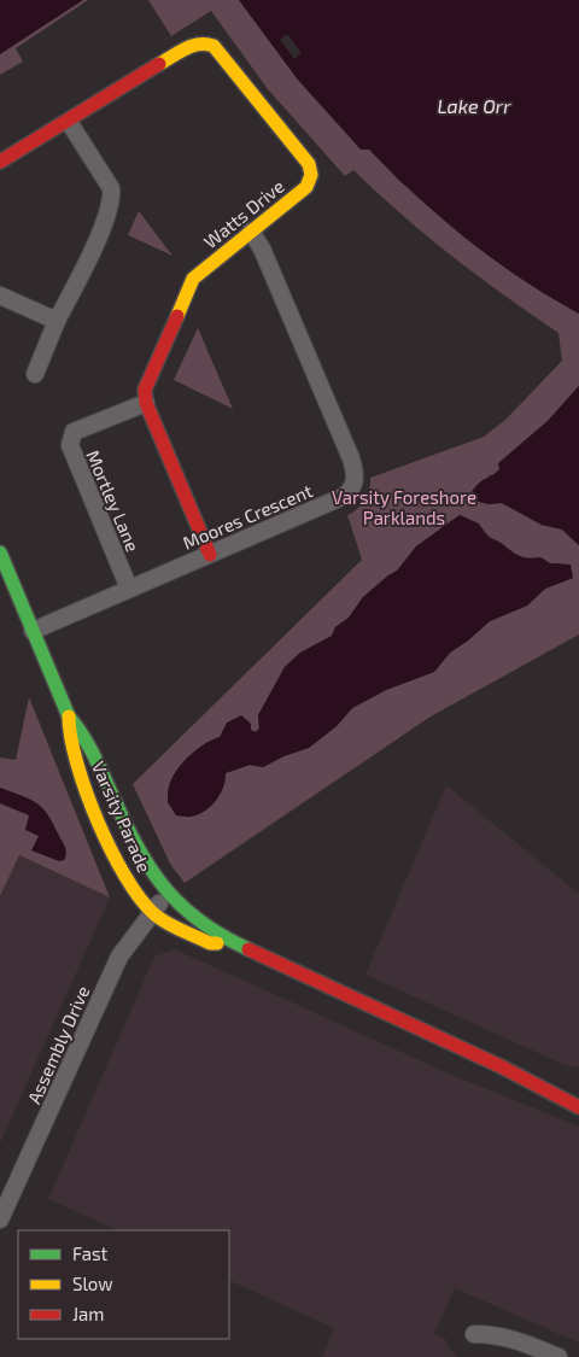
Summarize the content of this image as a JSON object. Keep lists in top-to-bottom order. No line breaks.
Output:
{"streets":{"street":["Watts Drive","Mortley Lane","Moores Crescent","Varsity Parade","Assembly Drive"]},"crossings":[["Watts Drive","Mortley Lane"],["Watts Drive","Moores Crescent"],["Mortley Lane","Moores Crescent"],["Moores Crescent","Varsity Parade"],["Varsity Parade","Assembly Drive"]],"water":["Lake Orr"],"parks":["Varsity Foreshore Parklands"],"legend":["Fast","Slow","Jam"]}
